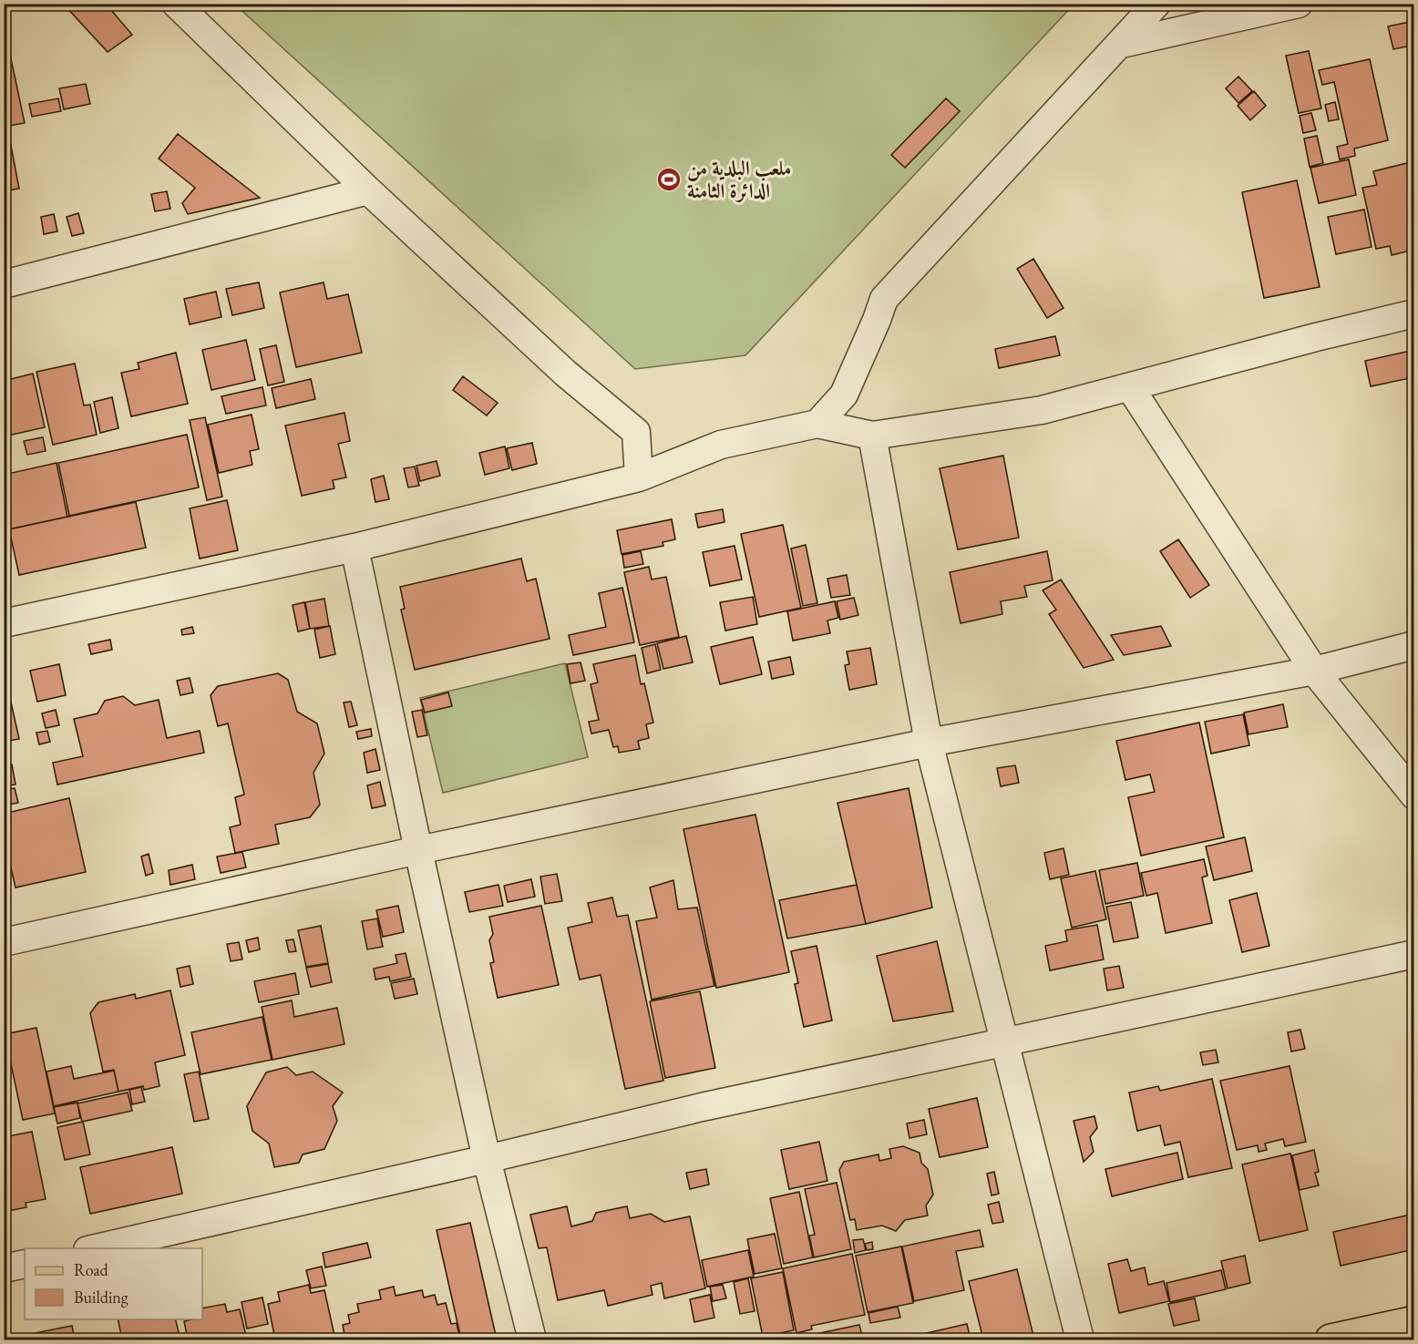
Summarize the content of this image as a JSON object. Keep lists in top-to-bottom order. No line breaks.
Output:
{"places":{"sports":["ملعب البلدية من الدائرة الثامنة"]},"legend":["Road","Building"]}
